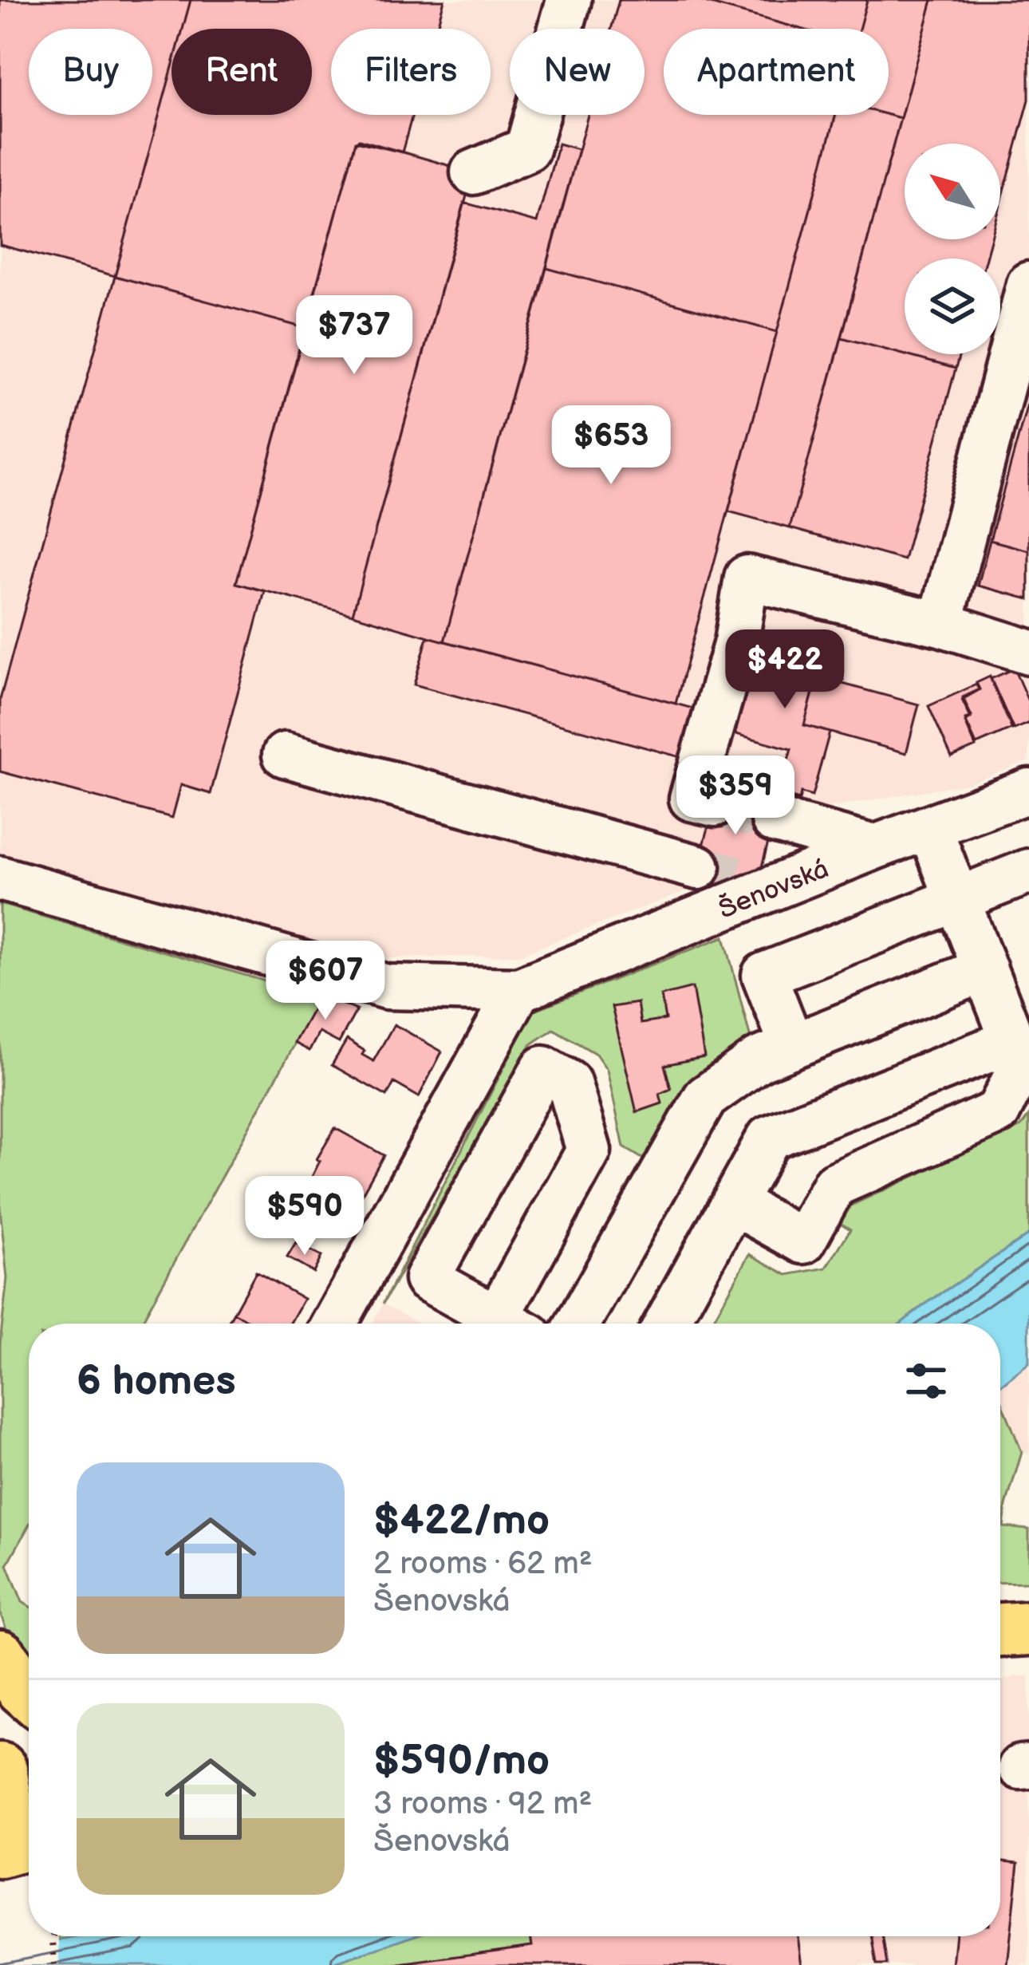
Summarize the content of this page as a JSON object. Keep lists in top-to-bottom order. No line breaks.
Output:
{"streets":{"street":["Šenovská"]},"north":"top left","page":{"chip":["Buy","Rent","Filters","New","Apartment"],"price":["$737","$653","$422","$359","$607","$590"],"heading":"6 homes","list":[{"name":"$422/mo","note":"2 rooms · 62 m² · Šenovská"},{"name":"$590/mo","note":"3 rooms · 92 m² · Šenovská"}]}}
